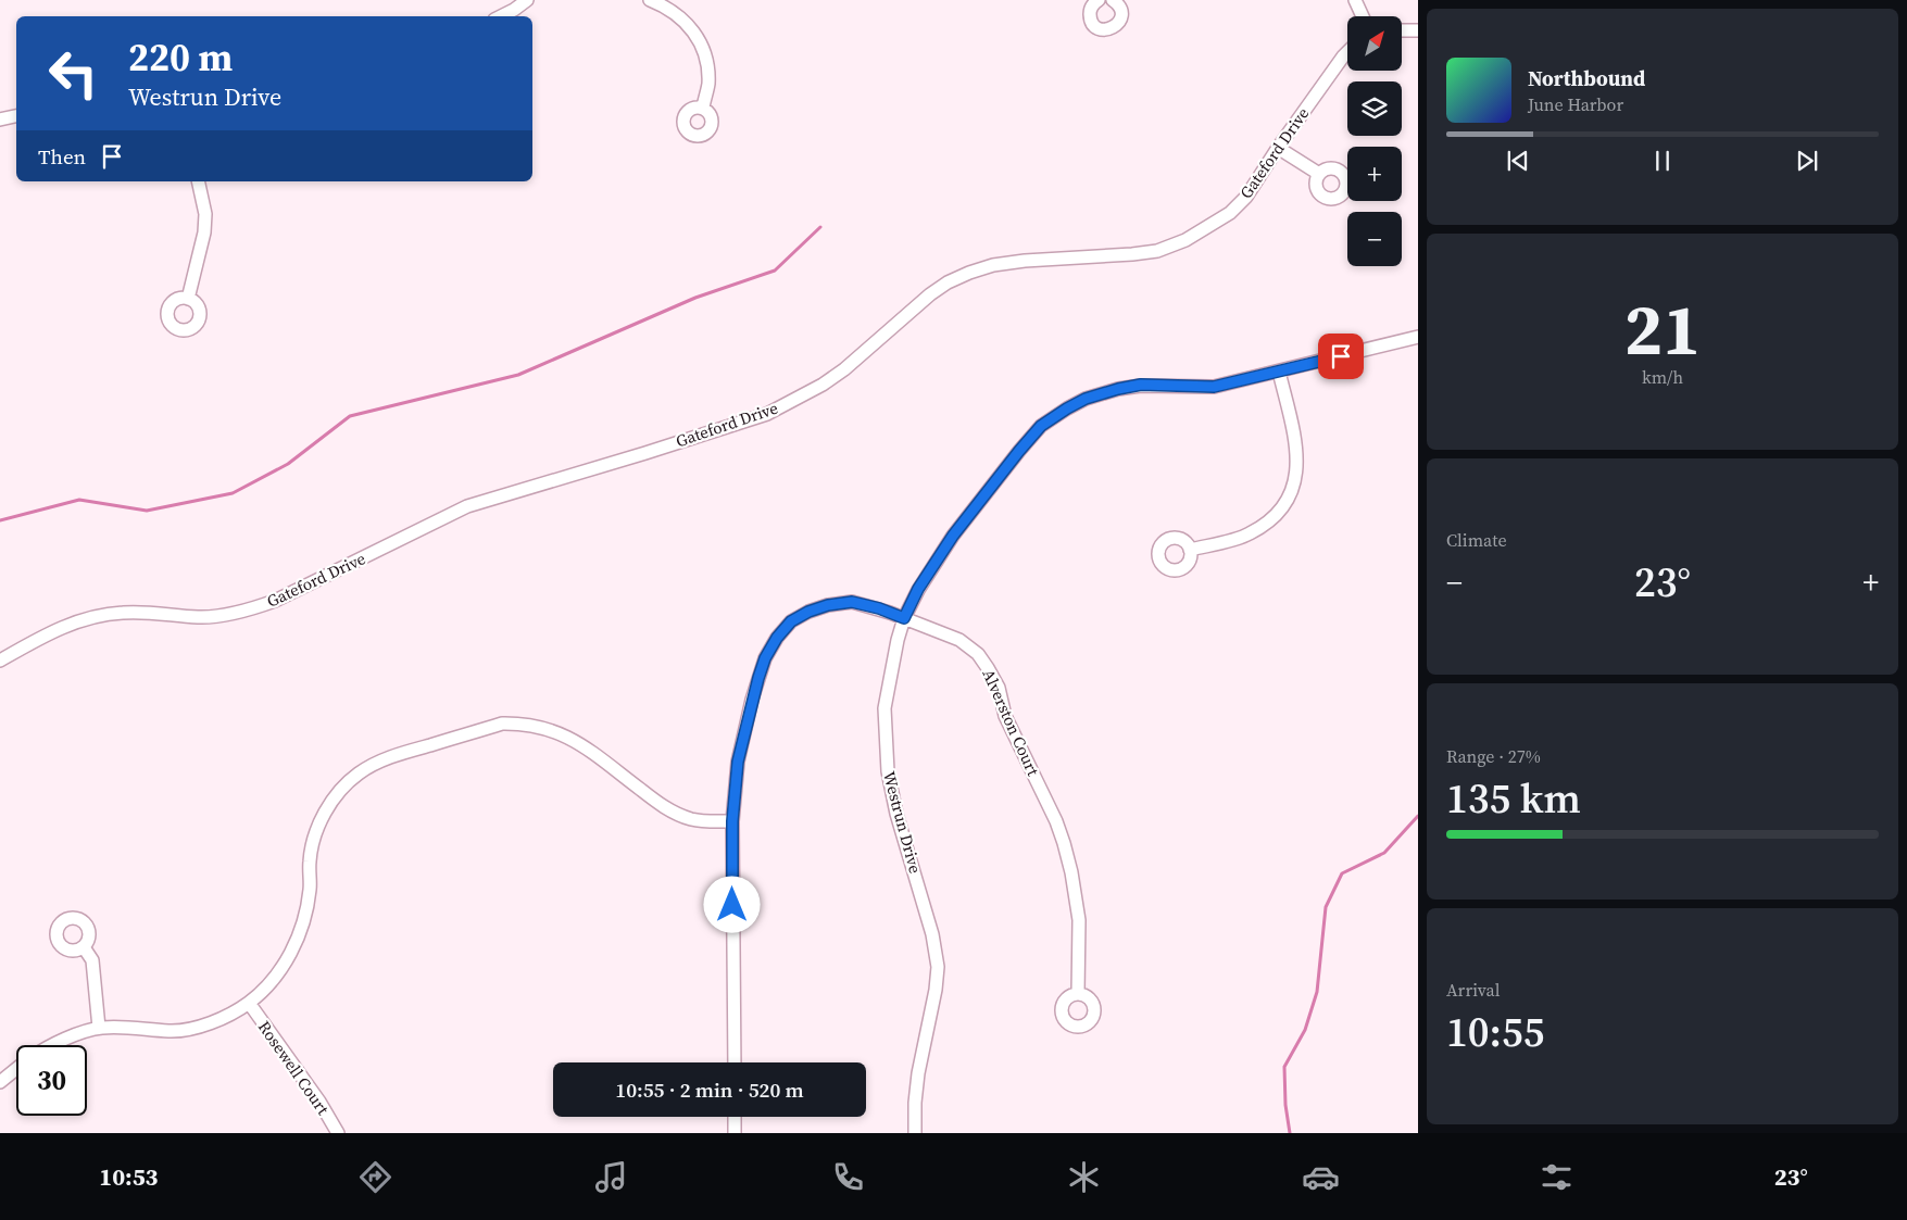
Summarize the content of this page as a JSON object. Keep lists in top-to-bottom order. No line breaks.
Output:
{"streets":{"street":["Gateford Drive","Alverston Court","Westrun Drive","Rosewell Court"]},"crossings":[["Alverston Court","Westrun Drive"]],"north":"top right","page":{"map_buttons":["+","−"],"turn":["220 m","Westrun Drive"],"song":["Northbound","June Harbor"],"then":"Then","tile":[["21","km/h"],"Climate",["Range · 27%","135 km"],["Arrival","10:55"]],"heat":["−","23°","+"],"limit":"30","trip":"10:55 · 2 min · 520 m","tabs":["10:53","23°"]}}
